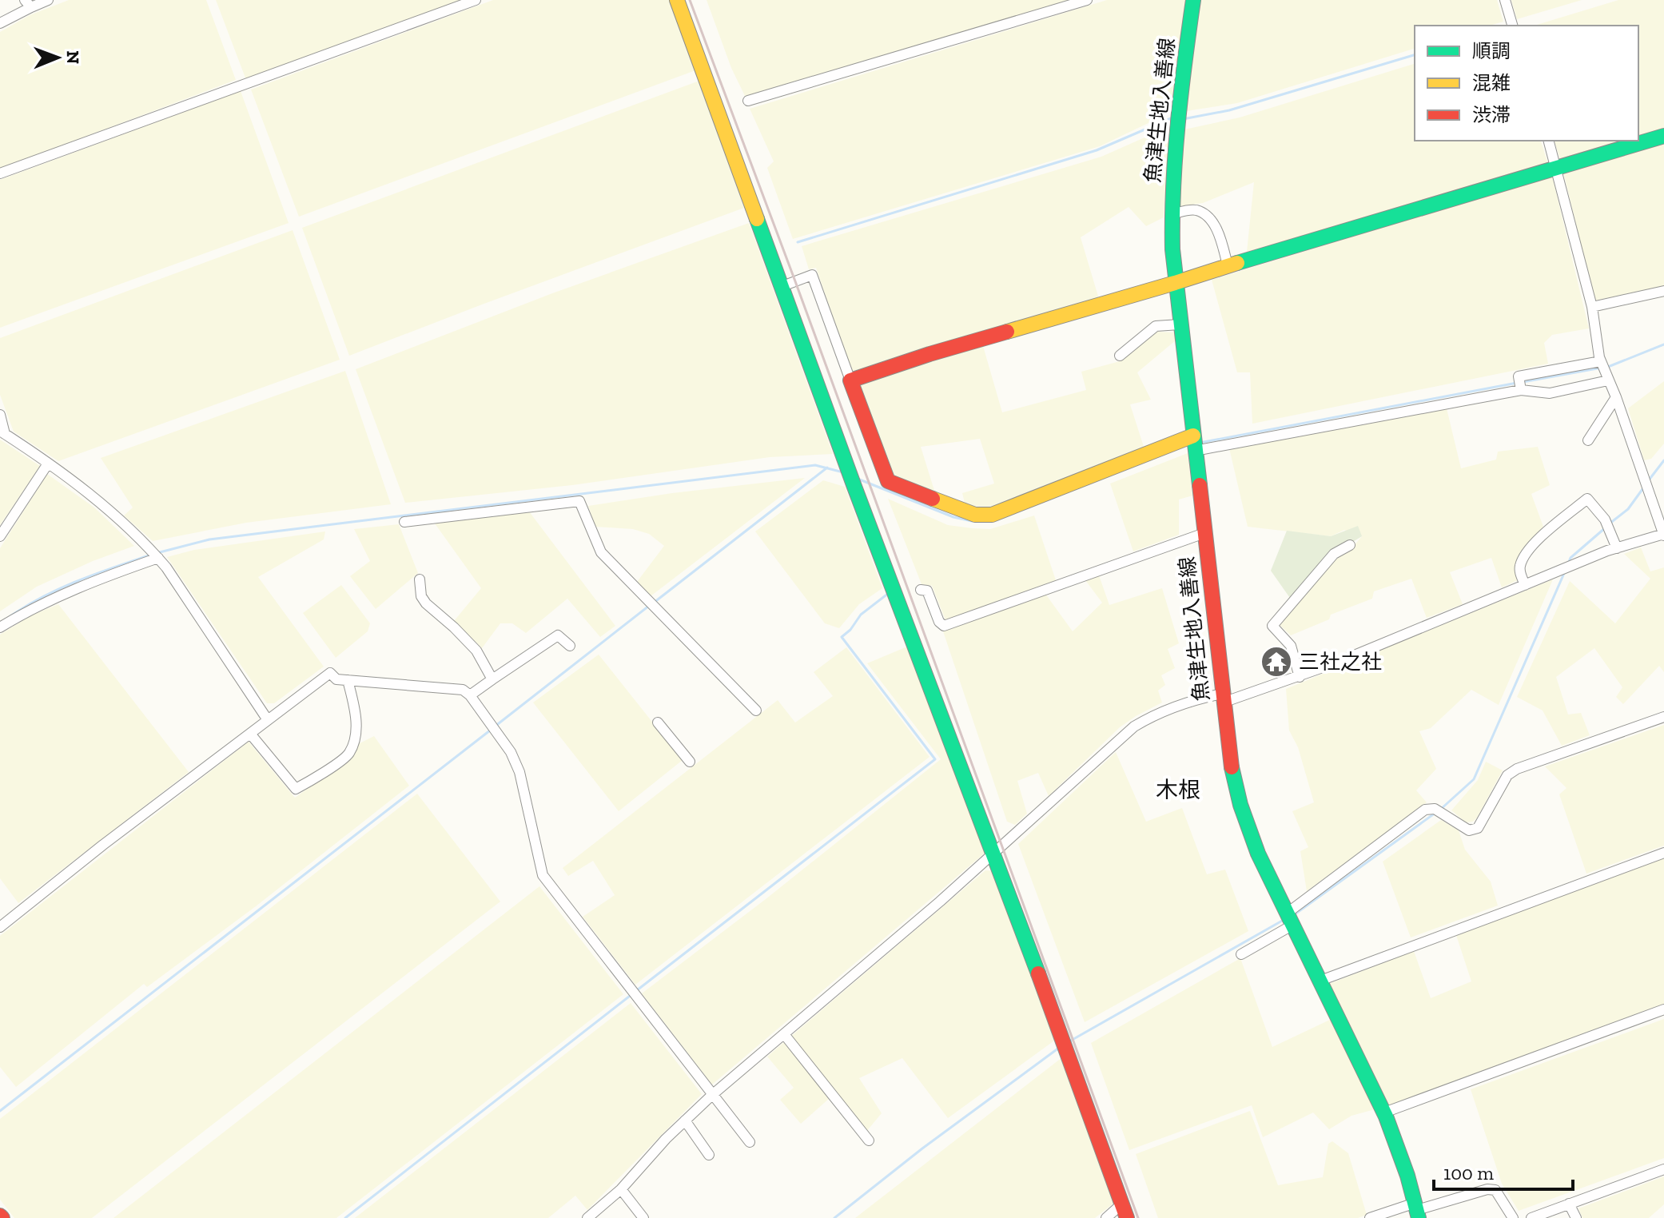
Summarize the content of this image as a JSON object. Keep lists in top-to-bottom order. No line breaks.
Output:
{"streets":{"street":["魚津生地入善線"]},"districts":["木根"],"places":{"temple":["三社之社"]},"legend":["順調","混雑","渋滞"],"scale_bar":"100 m","north":"right"}
